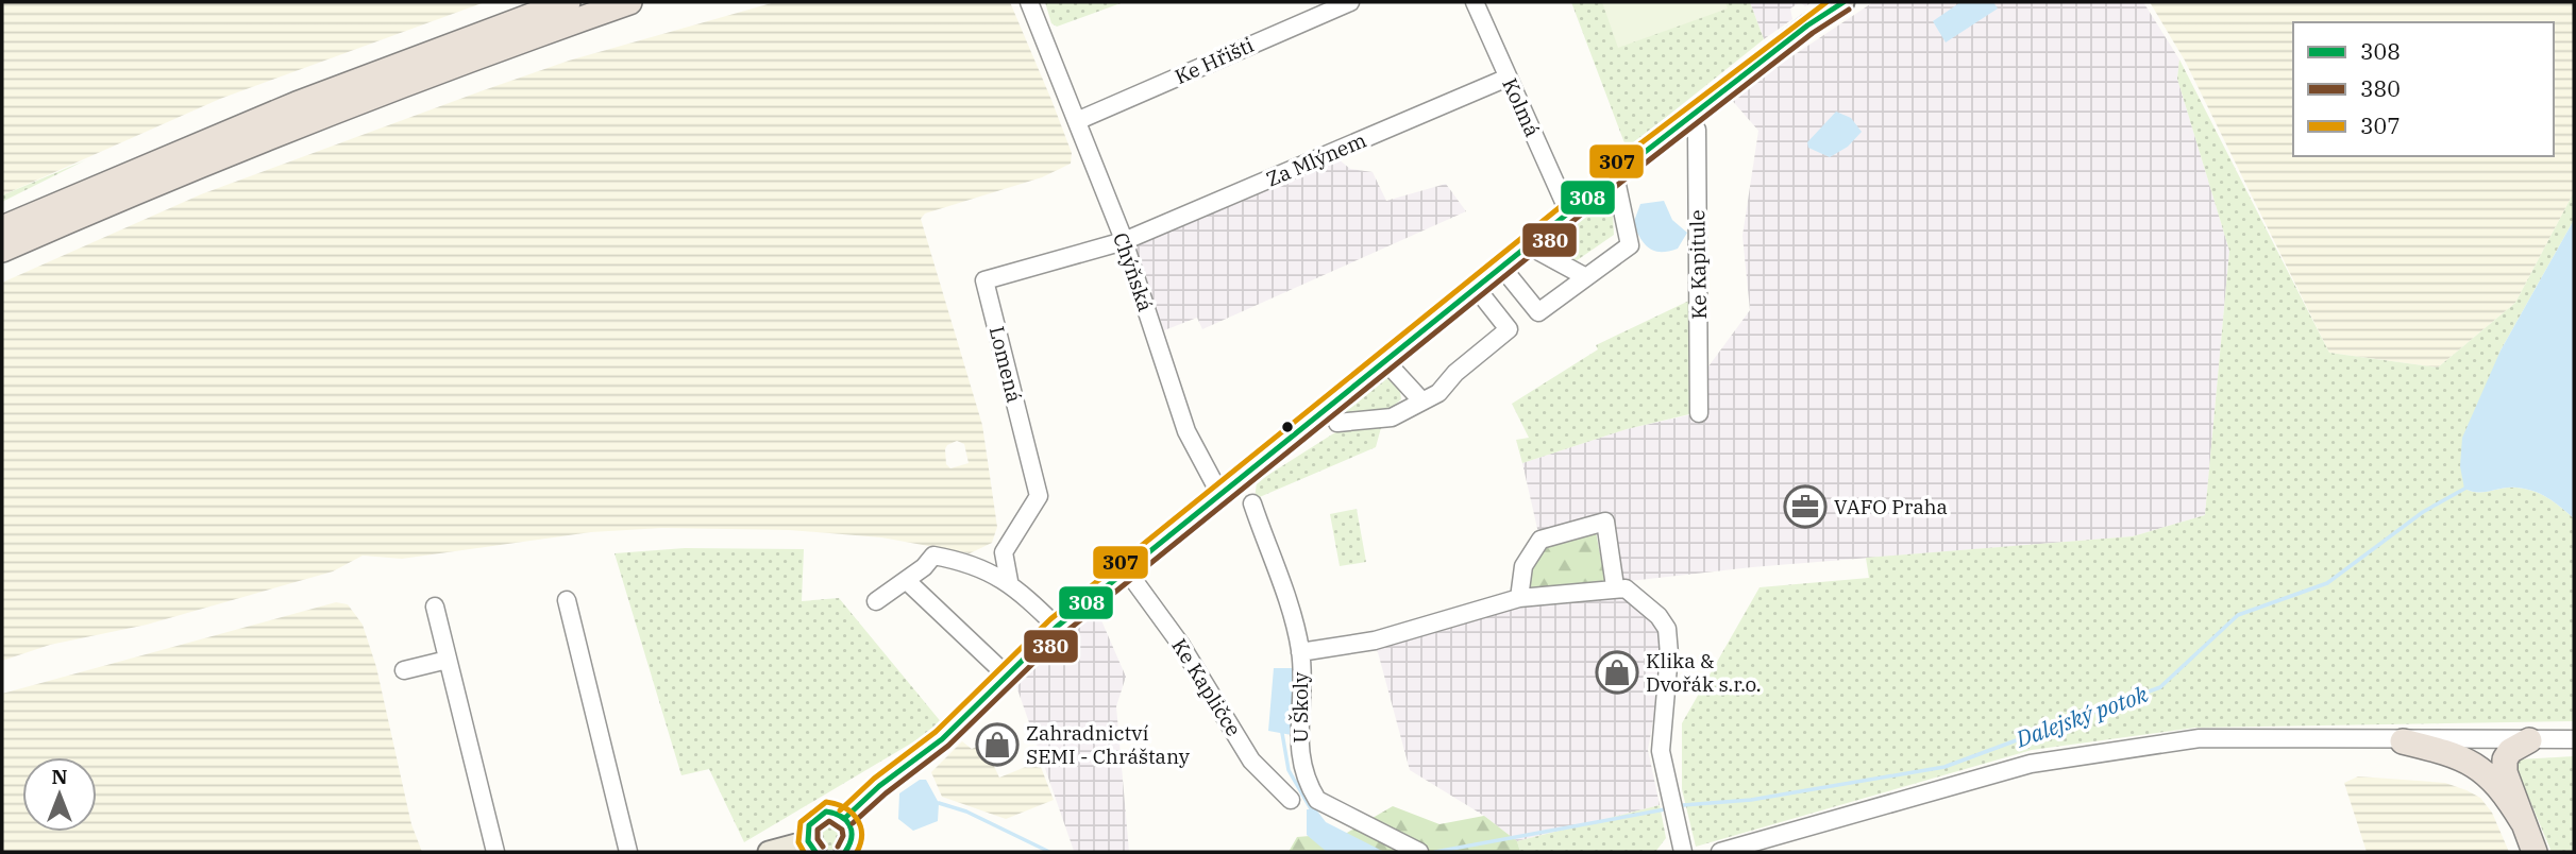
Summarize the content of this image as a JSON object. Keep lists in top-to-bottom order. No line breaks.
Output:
{"streets":{"street":["Ke Hřišti","Kolmá","Za Mlýnem","Ke Kapitule","Chýňská","Lomená","Ke Kapličce","U Školy"]},"crossings":[["Ke Hřišti","Chýňská"],["Kolmá","Za Mlýnem"],["Za Mlýnem","Chýňská"],["Za Mlýnem","Lomená"],["Chýňská","Lomená"]],"water":["Dalejský potok"],"places":{"office":["VAFO Praha"],"shop":["Klika & Dvořák s.r.o.","Zahradnictví SEMI - Chráštany"]},"lines":["transit line 308","transit line 307","transit line 380"],"legend":["308","380","307"],"north":"top"}
